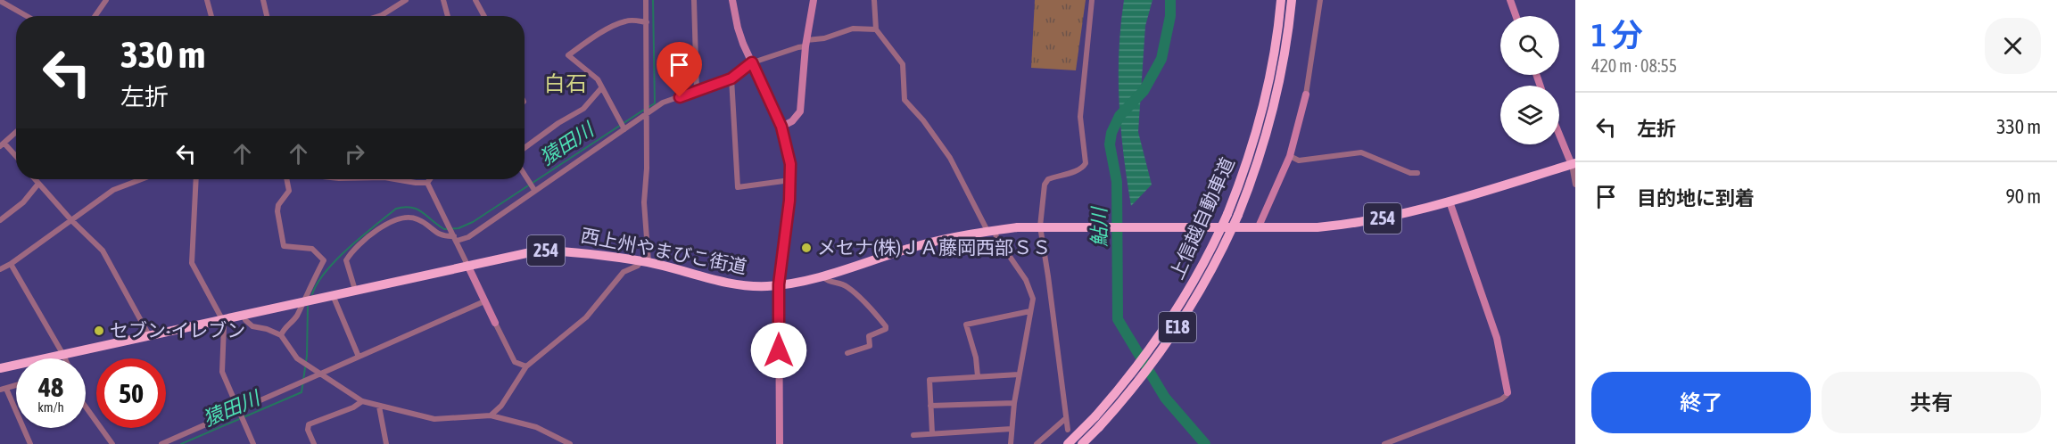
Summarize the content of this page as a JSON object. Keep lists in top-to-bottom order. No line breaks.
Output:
{"streets":{"highway":["上信越自動車道","254","西上州やまびこ街道","E18"]},"districts":["白石"],"water":["猿田川","鮎川"],"places":["メセナ(株)ＪＡ藤岡西部ＳＳ","セブン-イレブン"],"page":{"heading":["1 分","420 m · 08:55"],"turn":["330 m","左折"],"list":[{"name":"左折","value":"330 m"},{"name":"目的地に到着","value":"90 m"}],"speed":"48 km/h","limit":"50","buttons":["終了","共有"]}}
